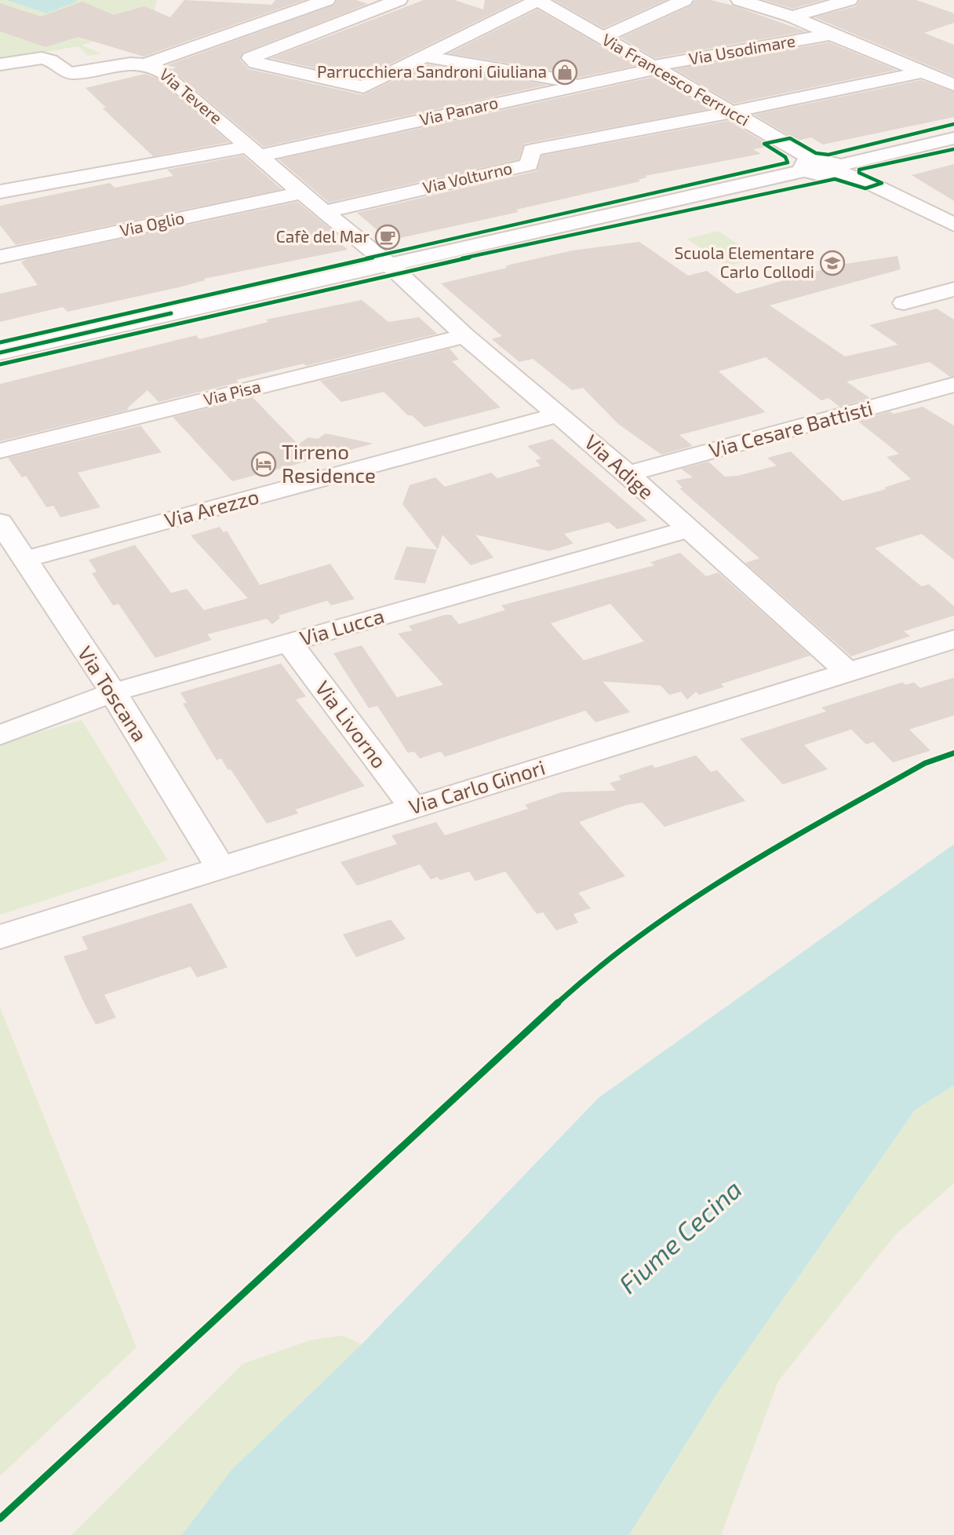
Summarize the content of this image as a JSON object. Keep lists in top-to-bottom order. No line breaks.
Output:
{"streets":{"street":["Via Usodimare","Via Francesco Ferrucci","Via Tevere","Via Panaro","Via Volturno","Via Oglio","Via Pisa","Via Cesare Battisti","Via Adige","Via Arezzo","Via Lucca","Via Toscana","Via Livorno","Via Carlo Ginori"]},"crossings":[["Via Usodimare","Via Francesco Ferrucci"],["Via Usodimare","Via Panaro"],["Via Francesco Ferrucci","Via Panaro"],["Via Francesco Ferrucci","Via Volturno"],["Via Tevere","Via Panaro"],["Via Tevere","Via Volturno"],["Via Tevere","Via Oglio"],["Via Tevere","Via Adige"],["Via Pisa","Via Adige"],["Via Cesare Battisti","Via Adige"],["Via Adige","Via Arezzo"],["Via Adige","Via Lucca"],["Via Adige","Via Carlo Ginori"],["Via Arezzo","Via Toscana"],["Via Lucca","Via Toscana"],["Via Lucca","Via Livorno"],["Via Toscana","Via Carlo Ginori"],["Via Livorno","Via Carlo Ginori"]],"water":["Fiume Cecina"],"places":{"shop":["Parrucchiera Sandroni Giuliana"],"cafe":["Cafè del Mar"],"school or university":["Scuola Elementare Carlo Collodi"],"hotel":["Tirreno Residence"]}}
